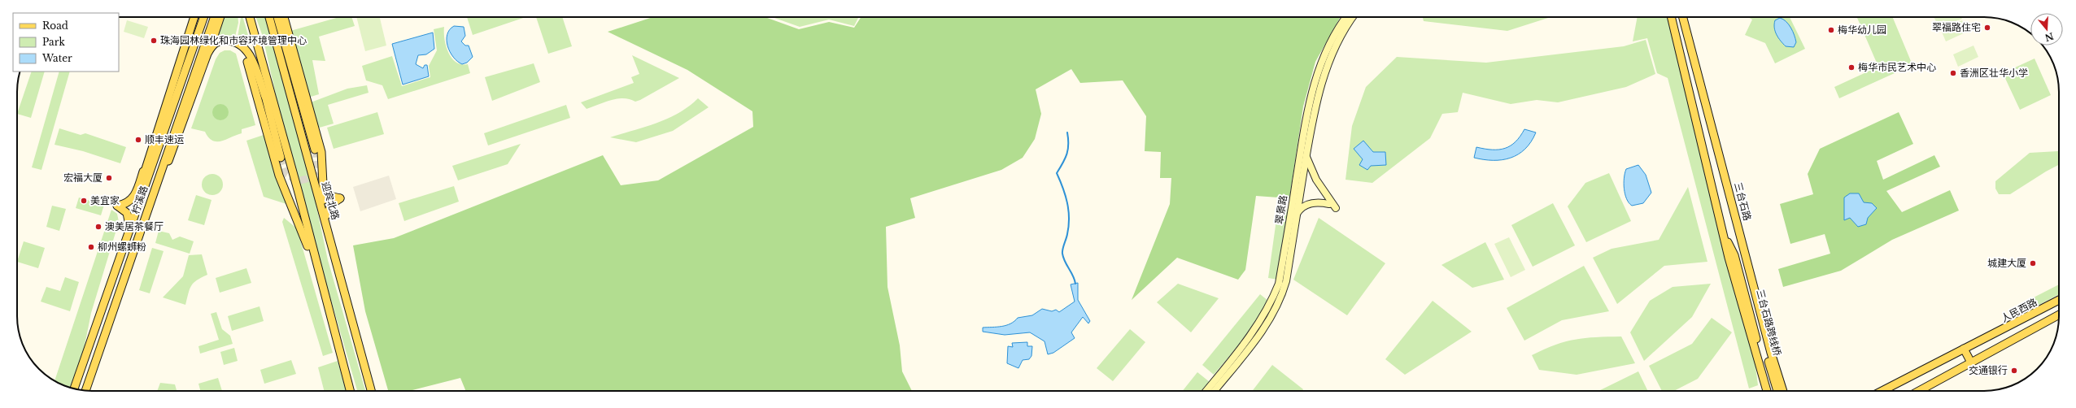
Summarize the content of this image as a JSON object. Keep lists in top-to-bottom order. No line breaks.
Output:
{"streets":{"main road":["柠溪路","迎宾北路","三台石路","翠景路","人民西路","三台石路跨线桥"]},"places":["翠福路住宅","梅华幼儿园","珠海园林绿化和市容环境管理中心","梅华市民艺术中心","香洲区壮华小学","顺丰速运","宏福大厦","美宜家","澳美居茶餐厅","柳州螺蛳粉","城建大厦","交通银行"],"legend":["Road","Park","Water"],"north":"bottom"}
